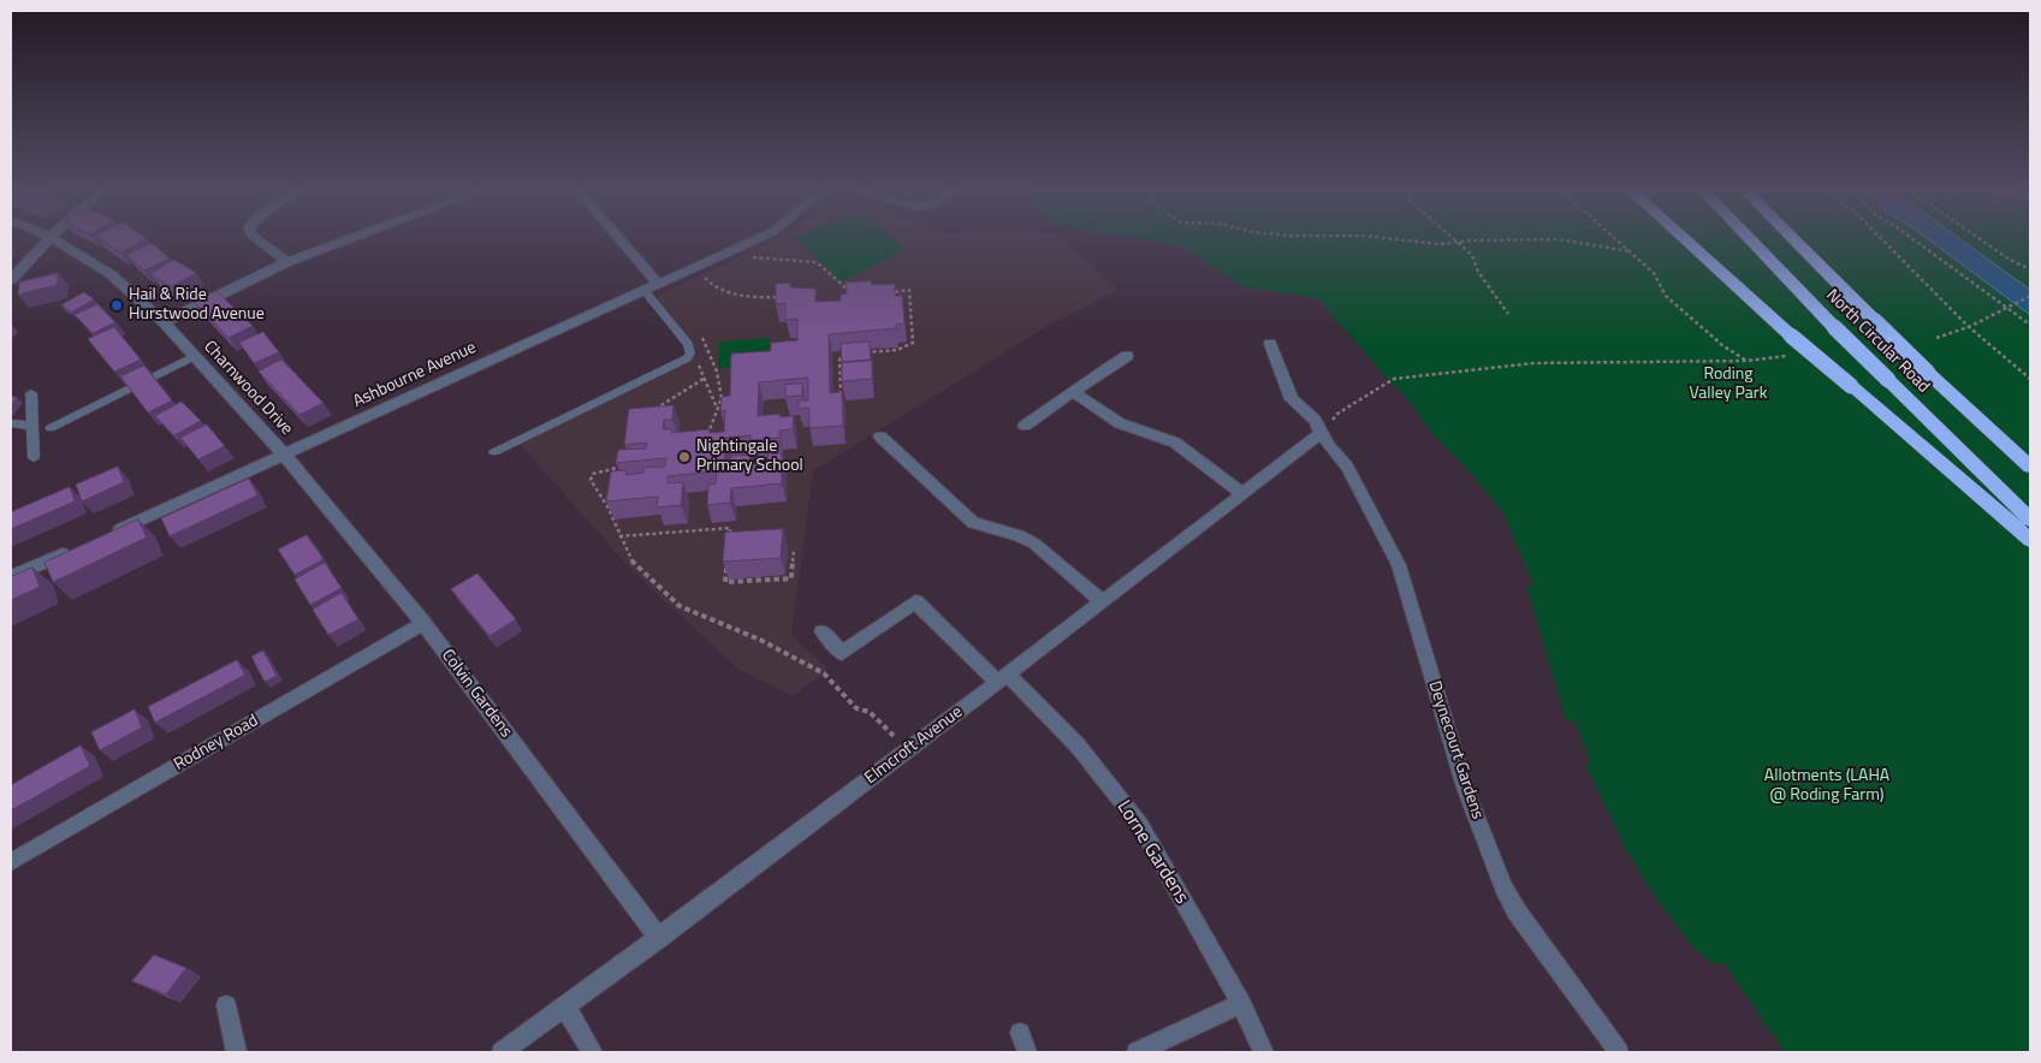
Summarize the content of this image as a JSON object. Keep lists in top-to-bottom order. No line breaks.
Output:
{"streets":{"highway":["North Circular Road"],"street":["Ashbourne Avenue","Charnwood Drive","Colvin Gardens","Rodney Road","Elmcroft Avenue","Deynecourt Gardens","Lorne Gardens"]},"crossings":[["Ashbourne Avenue","Charnwood Drive"],["Ashbourne Avenue","Colvin Gardens"],["Charnwood Drive","Colvin Gardens"],["Colvin Gardens","Rodney Road"],["Colvin Gardens","Elmcroft Avenue"],["Elmcroft Avenue","Deynecourt Gardens"],["Elmcroft Avenue","Lorne Gardens"]],"parks":["Roding Valley Park","Allotments (LAHA @ Roding Farm)"],"places":["Hail & Ride Hurstwood Avenue","Nightingale Primary School"]}
